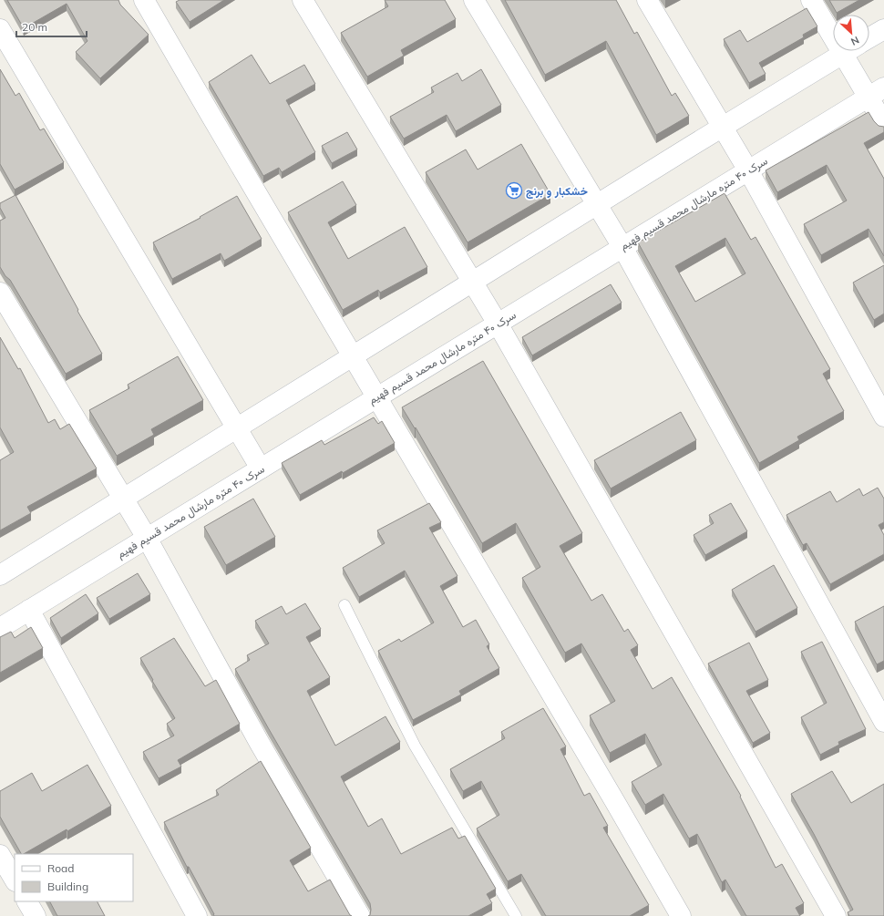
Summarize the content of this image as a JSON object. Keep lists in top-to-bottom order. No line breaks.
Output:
{"streets":{"street":["سرک ۴۰ متره مارشال محمد قسیم فهیم"]},"places":{"supermarket":["خشکبار و برنج"]},"legend":["Road","Building"],"scale_bar":"20 m","north":"bottom right"}
